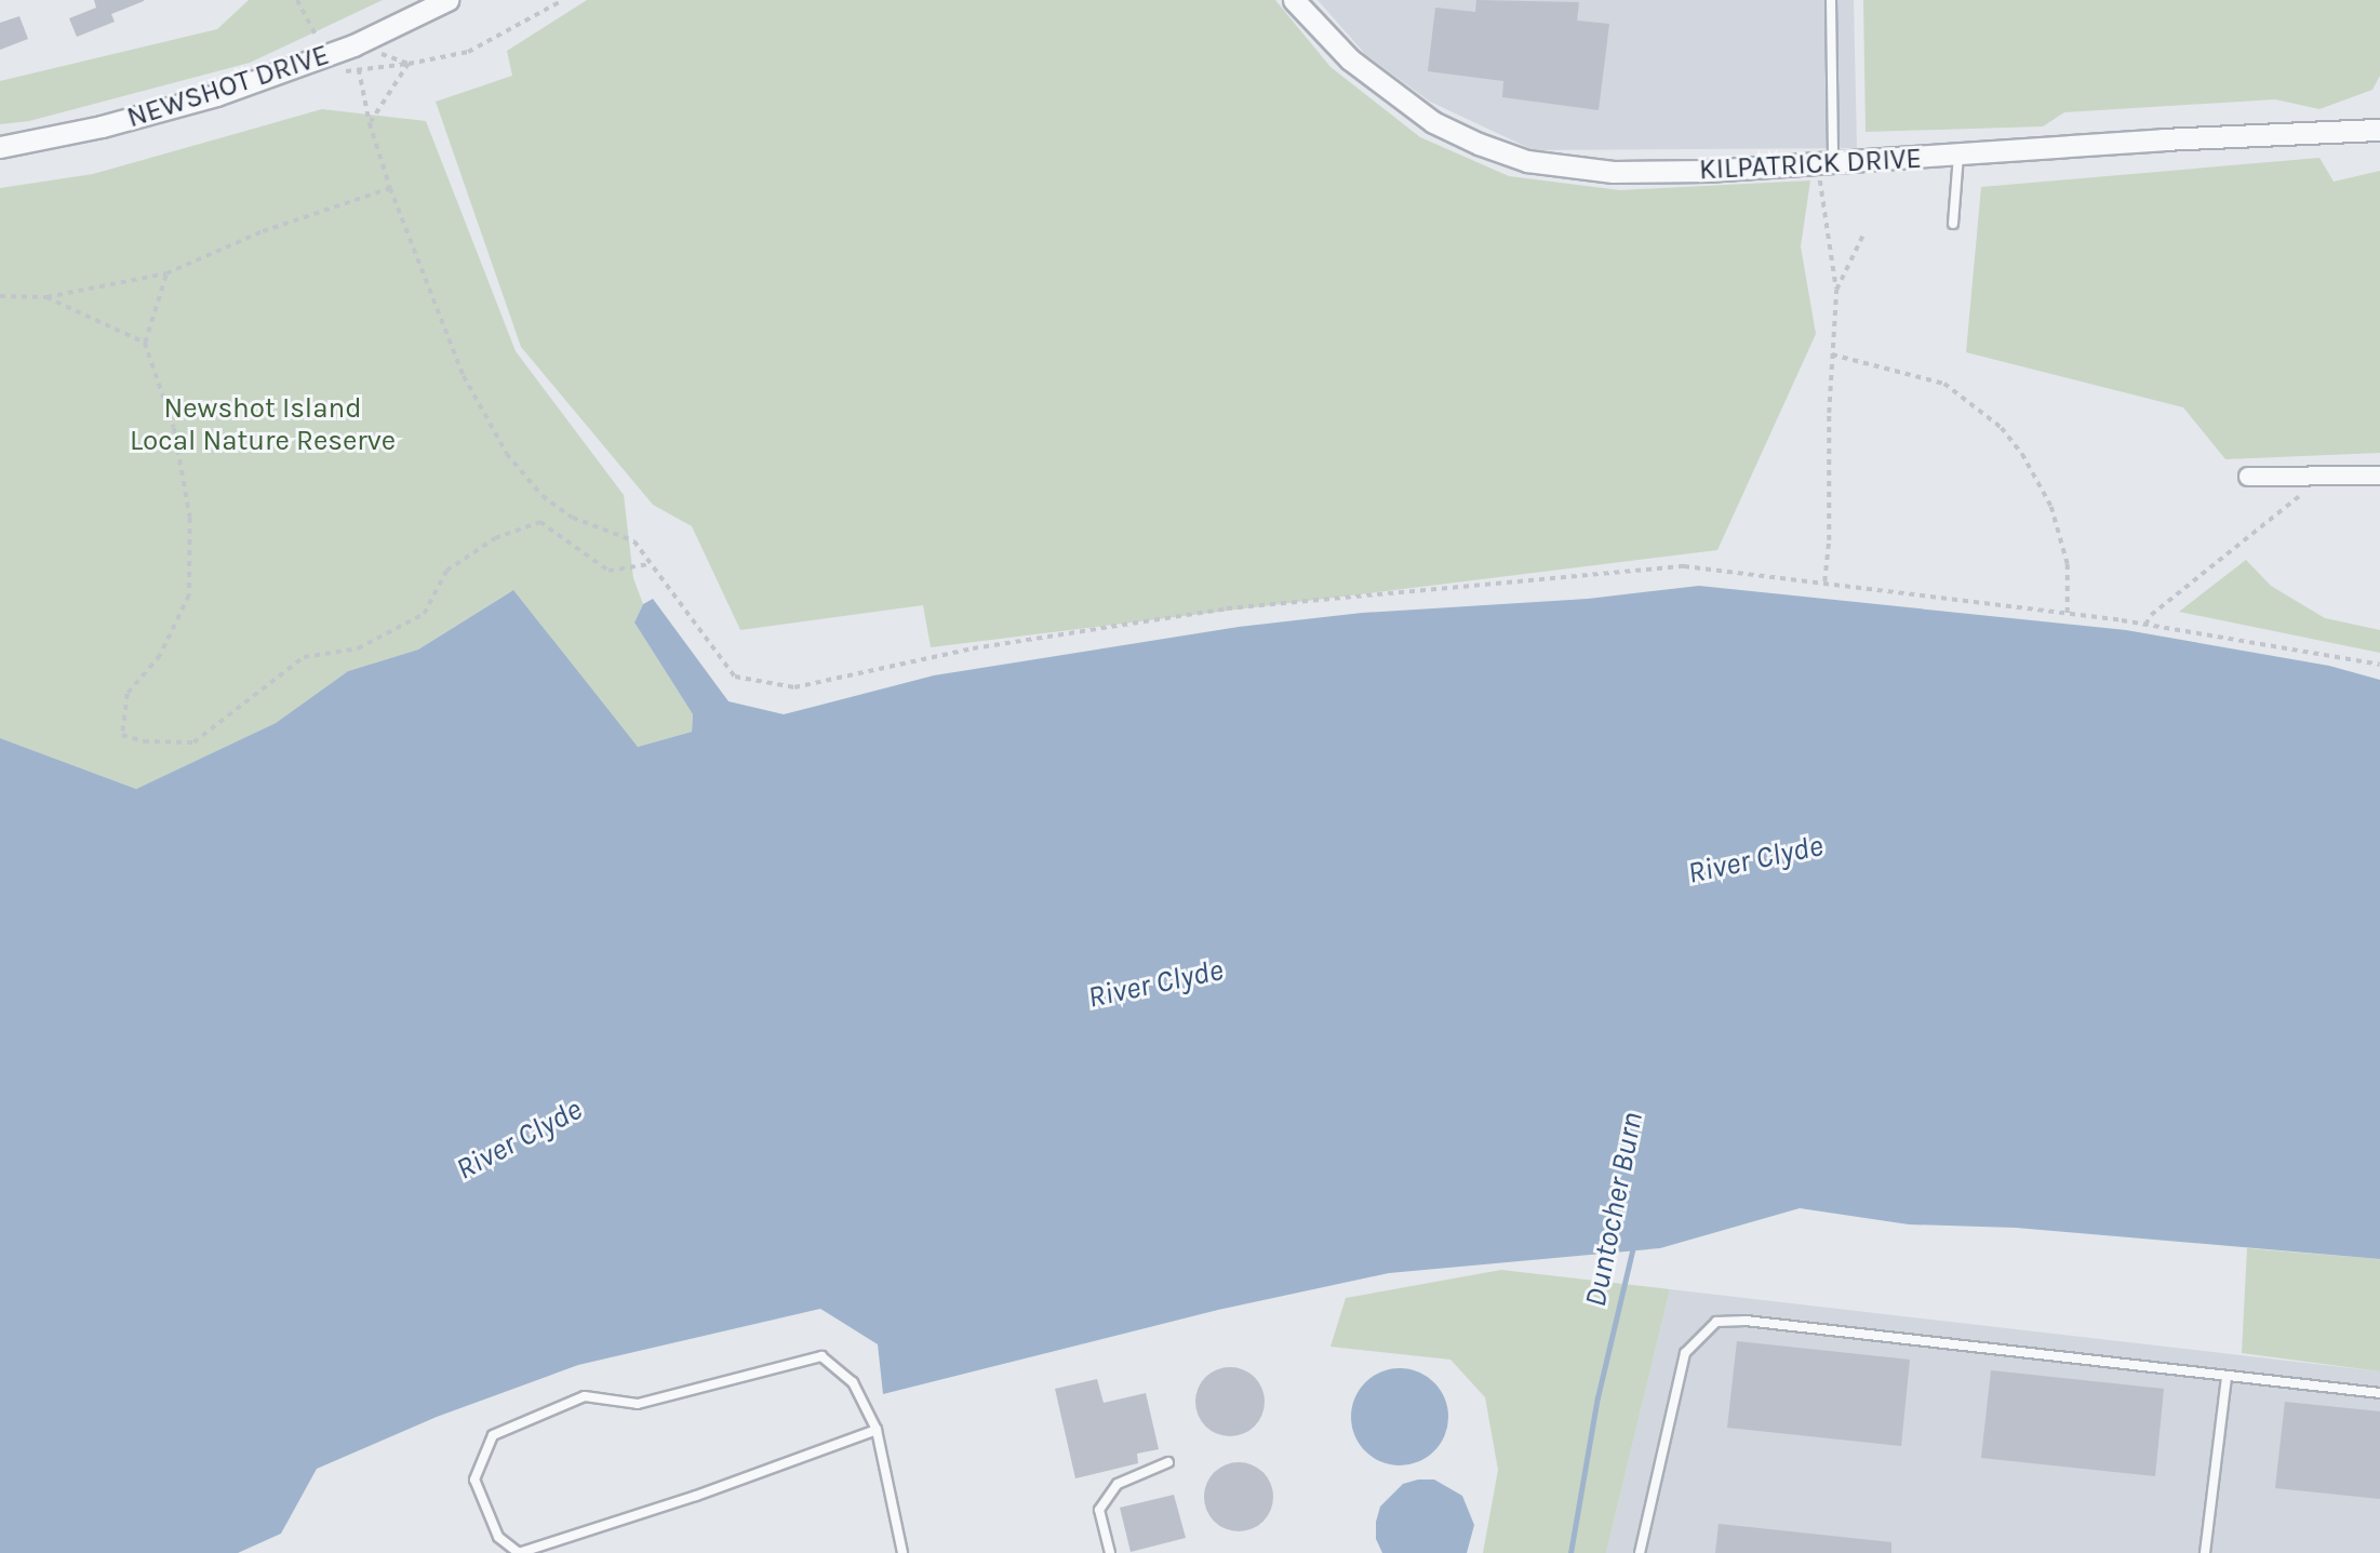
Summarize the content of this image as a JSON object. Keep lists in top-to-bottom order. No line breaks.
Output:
{"streets":{"street":["NEWSHOT DRIVE","KILPATRICK DRIVE"]},"water":["River Clyde","Duntocher Burn"],"parks":["Newshot Island Local Nature Reserve"]}
